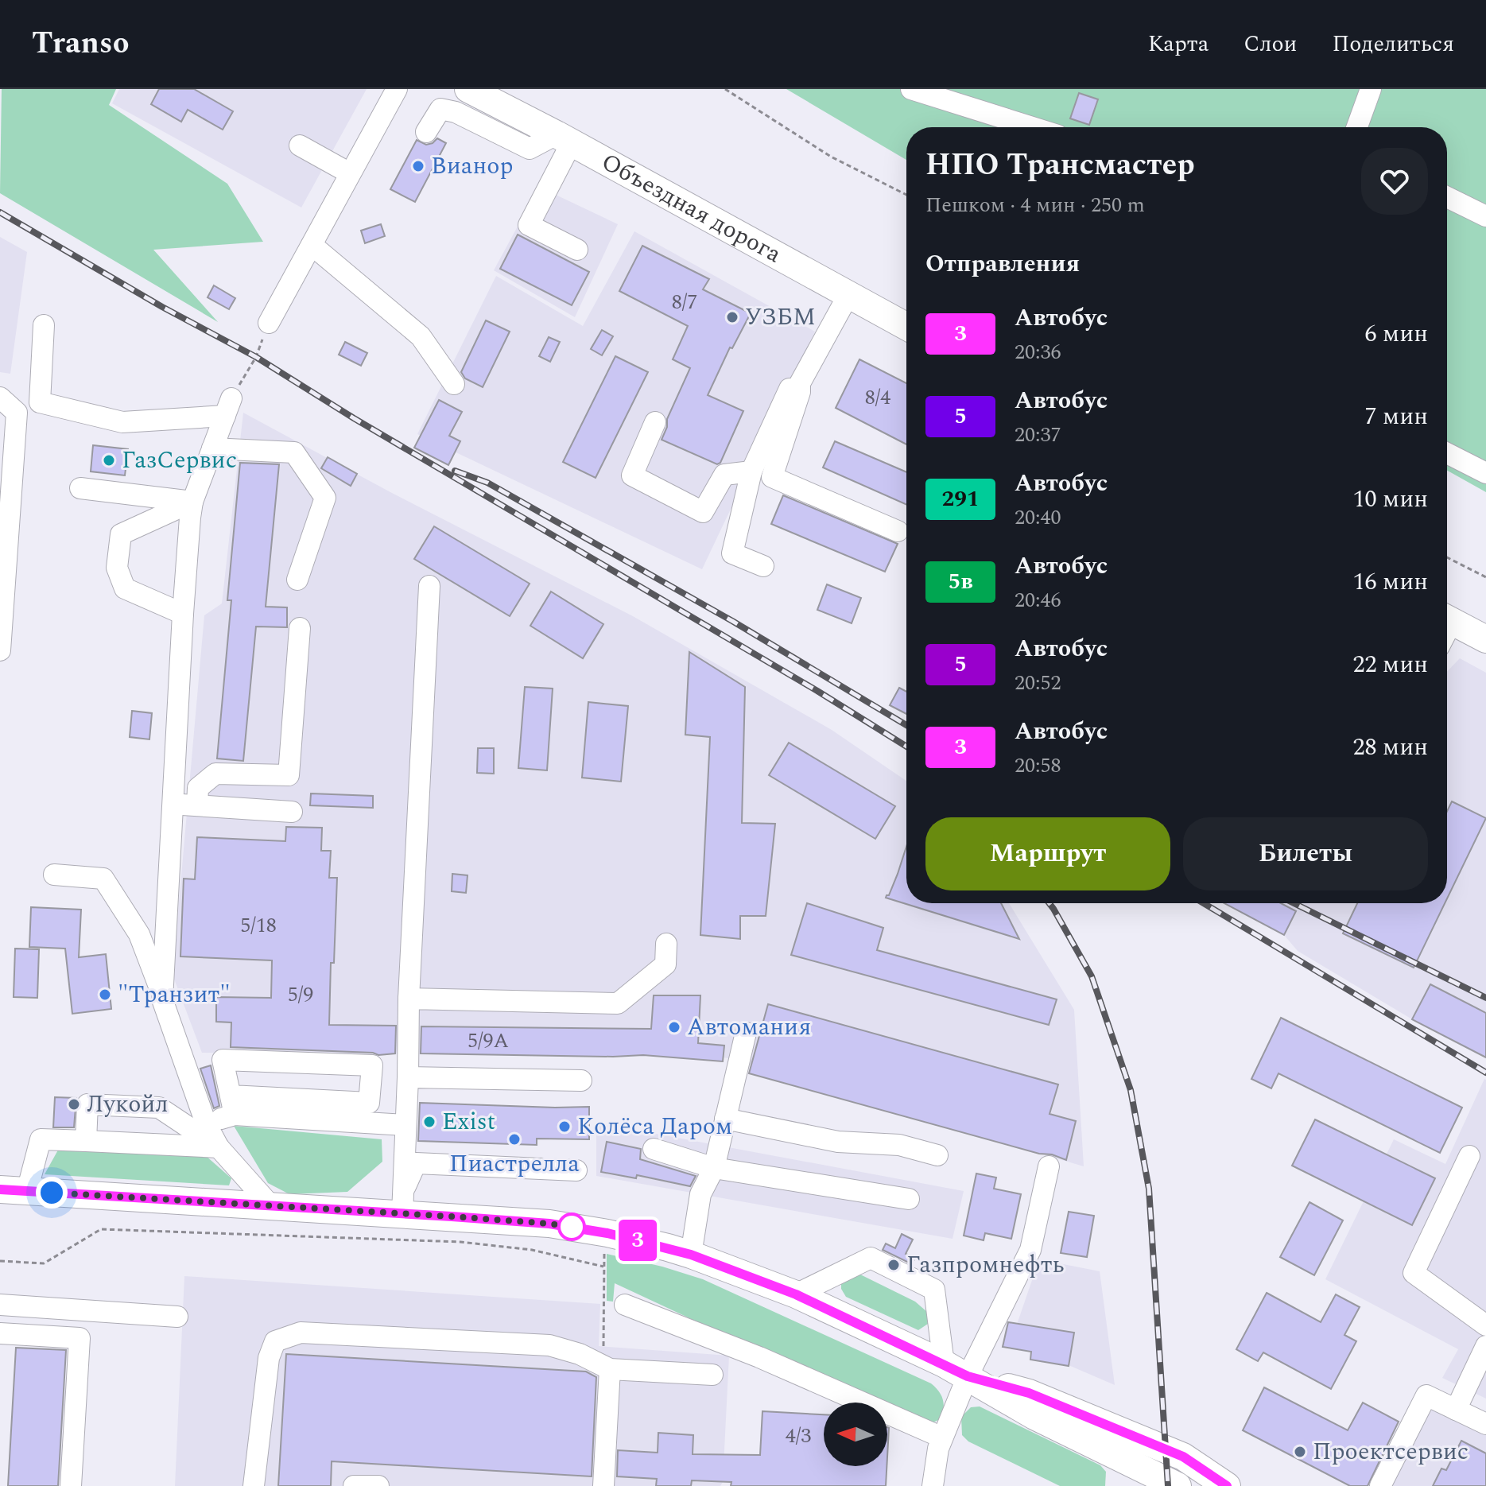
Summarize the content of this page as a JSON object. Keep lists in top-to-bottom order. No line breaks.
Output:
{"streets":{"main road":["Объездная дорога"]},"places":["Вианор","УЗБМ","ГазСервис","\"Транзит\"","Автомания","Лукойл","Exist","Колёса Даром","Пиастрелла","Газпромнефть","Проектсервис"],"lines":["bus line 3"],"house_numbers":["8/7","8/4","5/18","5/9","5/9А","4/3"],"north":"left","page":{"header":"Transo","nav":["Карта","Слои","Поделиться"],"on_map":"3","heading":[["НПО Трансмастер","Пешком · 4 мин · 250 m"],"Отправления"],"list":[{"mark":"3","name":"Автобус","note":"20:36","value":"6 мин"},{"mark":"5","name":"Автобус","note":"20:37","value":"7 мин"},{"mark":"291","name":"Автобус","note":"20:40","value":"10 мин"},{"mark":"5в","name":"Автобус","note":"20:46","value":"16 мин"},{"mark":"5","name":"Автобус","note":"20:52","value":"22 мин"},{"mark":"3","name":"Автобус","note":"20:58","value":"28 мин"}],"buttons":["Маршрут","Билеты"]}}
